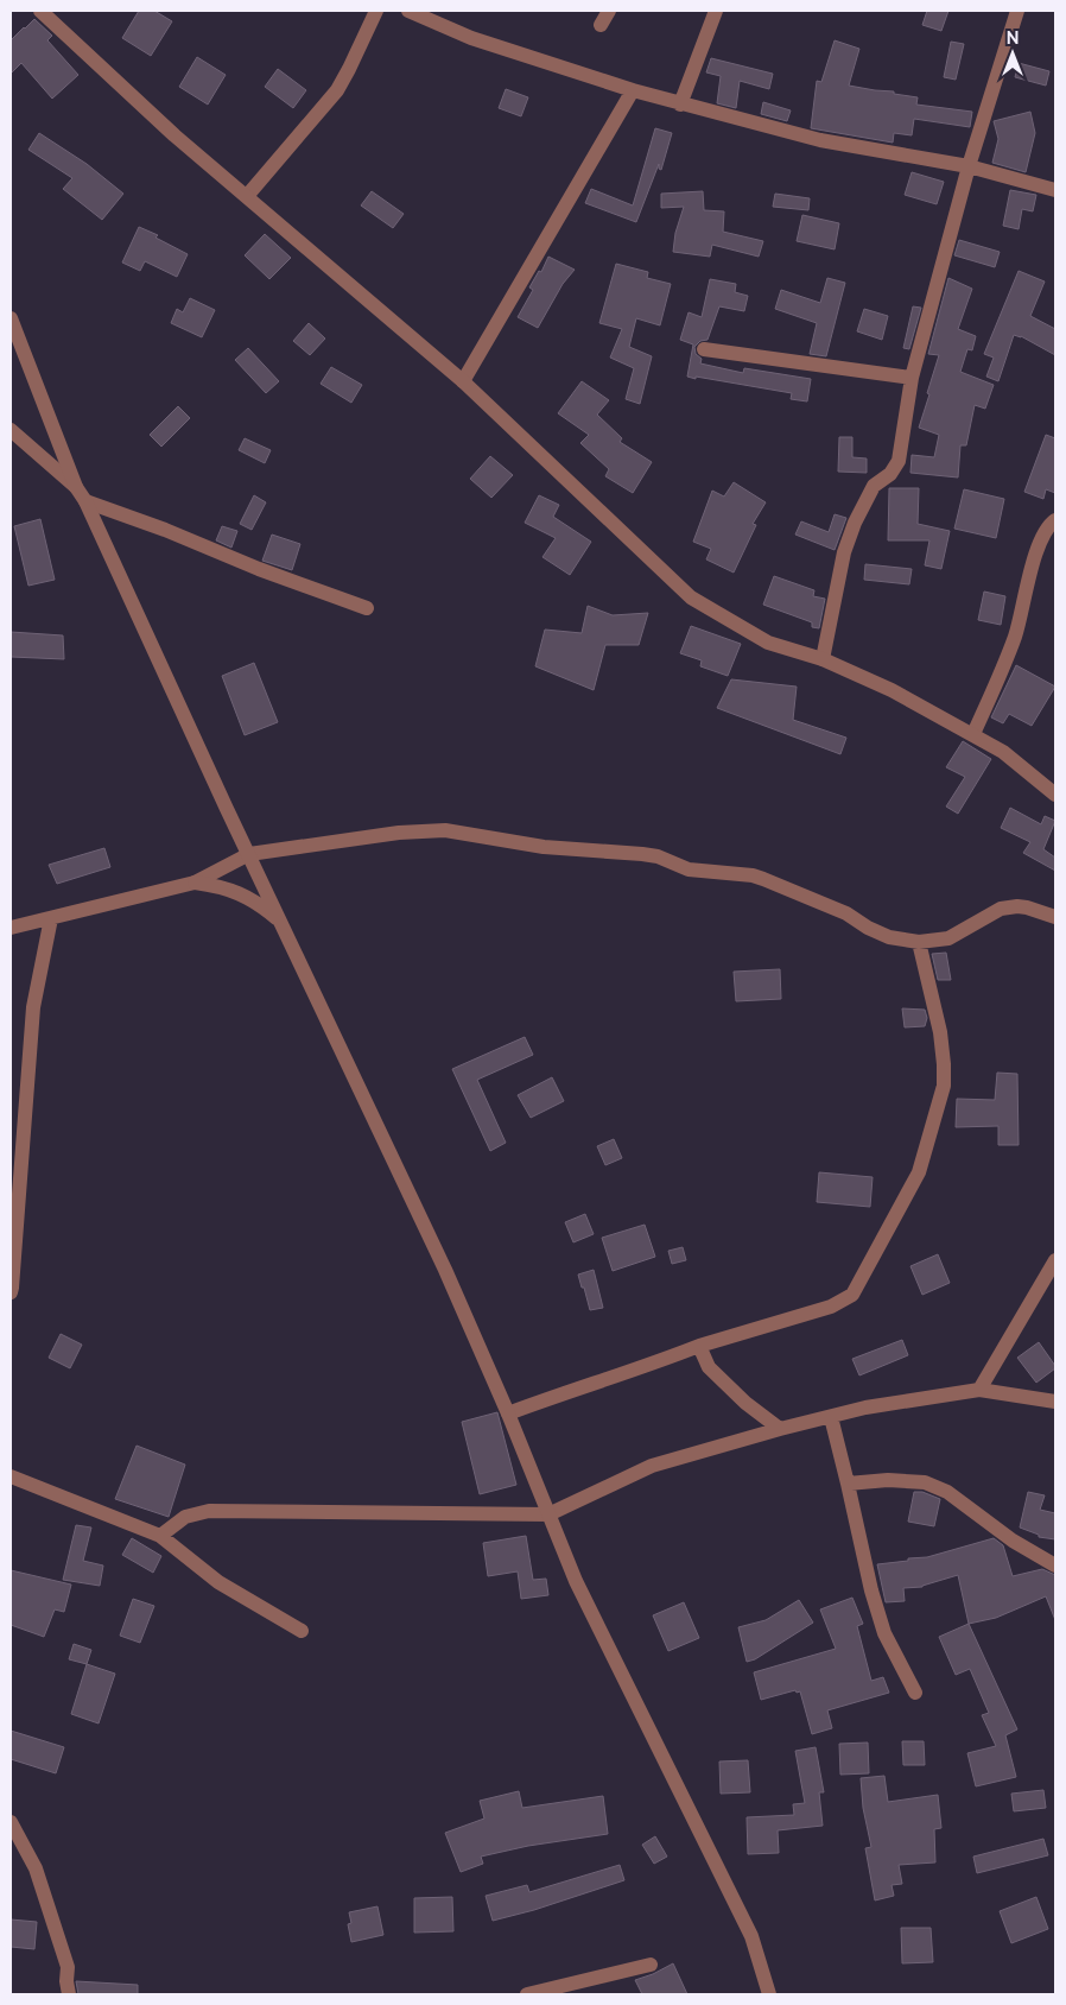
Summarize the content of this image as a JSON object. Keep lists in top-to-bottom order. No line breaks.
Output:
{"north":"top"}
